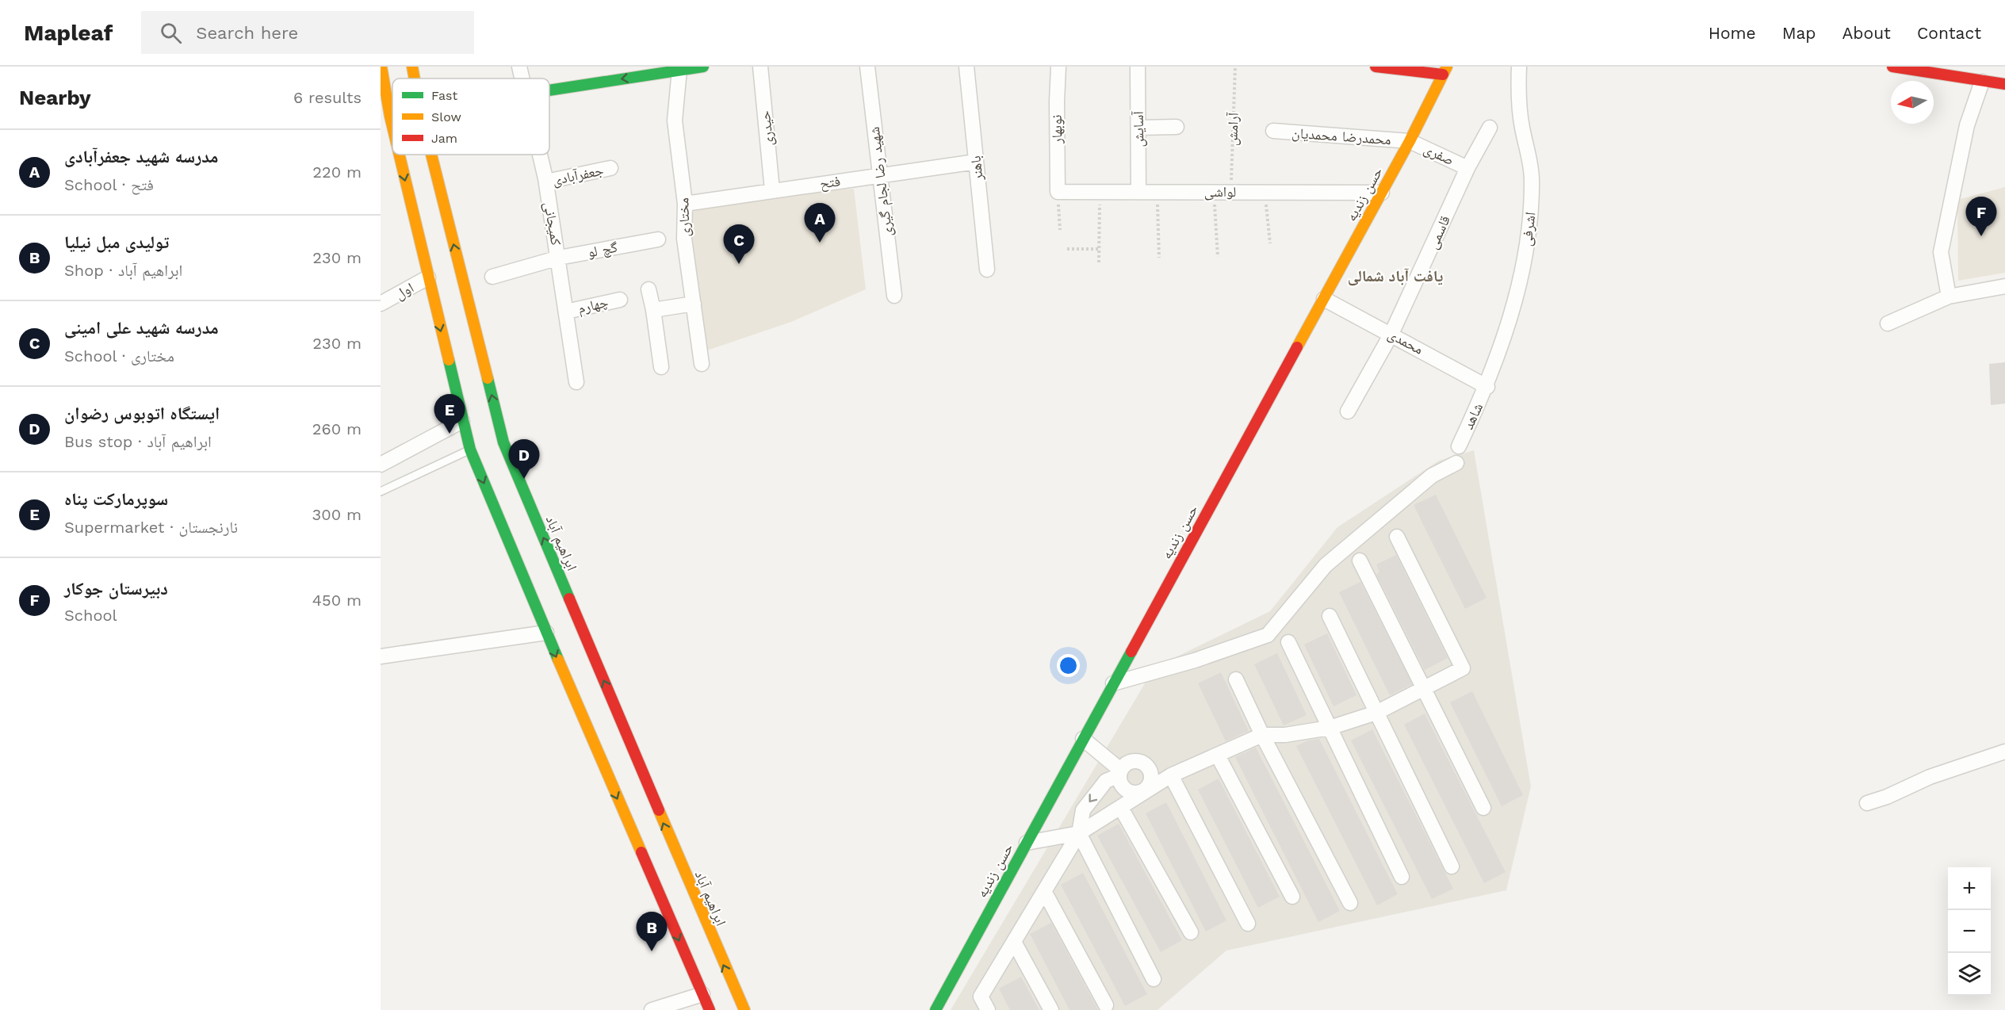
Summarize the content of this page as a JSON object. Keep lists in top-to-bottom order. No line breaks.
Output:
{"streets":{"main road":["حسن زندیه","ابراهیم آباد"],"street":["حیدری","نوبهار","آسایش","محمدرضا محمدیان","صفری","باهنر","جعفرآبادی","شهید رضا لجام گیری","فتح","لواشی","مختاری","کمیجانی","اشرفی","قاسمی","گچ لو","اول","چهارم","محمدی","شاهد"],"path":["آرامش"]},"crossings":[["حیدری","فتح"],["نوبهار","لواشی"],["آسایش","لواشی"],["آرامش","لواشی"],["محمدرضا محمدیان","صفری"],["محمدرضا محمدیان","حسن زندیه"],["صفری","حسن زندیه"],["صفری","قاسمی"],["باهنر","فتح"],["جعفرآبادی","کمیجانی"],["شهید رضا لجام گیری","فتح"],["فتح","مختاری"],["لواشی","حسن زندیه"],["حسن زندیه","محمدی"],["کمیجانی","گچ لو"],["کمیجانی","چهارم"],["اشرفی","محمدی"],["اشرفی","شاهد"],["قاسمی","محمدی"],["محمدی","شاهد"]],"districts":["یافت آباد شمالی"],"legend":["Fast","Slow","Jam"],"north":"left","page":{"header":"Mapleaf","search":"Search here","nav":["Home","Map","About","Contact"],"heading":["Nearby","6 results"],"list":[{"mark":"A","name":"مدرسه شهید جعفرآبادی","note":"School · فتح","value":"220 m"},{"mark":"B","name":"تولیدی مبل نیلیا","note":"Shop · ابراهیم آباد","value":"230 m"},{"mark":"C","name":"مدرسه شهید علی امینی","note":"School · مختاری","value":"230 m"},{"mark":"D","name":"ایستگاه اتوبوس رضوان","note":"Bus stop · ابراهیم آباد","value":"260 m"},{"mark":"E","name":"سوپرمارکت پناه","note":"Supermarket · نارنجستان","value":"300 m"},{"mark":"F","name":"دبیرستان جوکار","note":"School","value":"450 m"}],"pins":["F","A","C","E","D","B"],"map_buttons":["+","−"]}}
